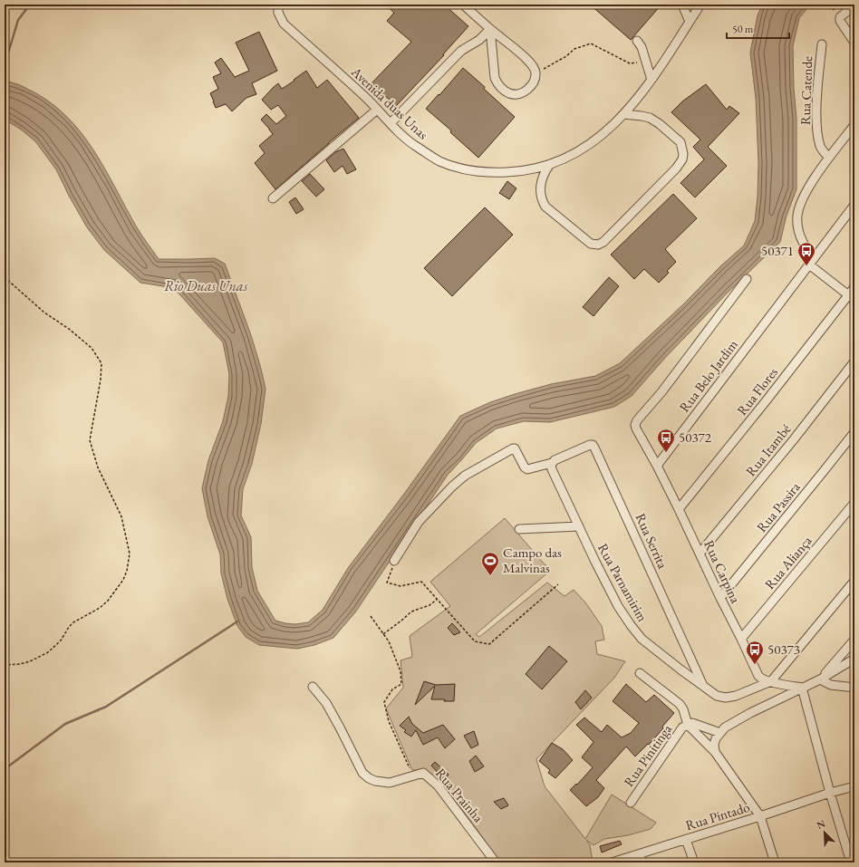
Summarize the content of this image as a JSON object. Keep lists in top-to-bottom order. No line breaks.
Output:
{"streets":{"street":["Rua Catende","Avenida duas Unas","Rua Belo Jardim","Rua Flores","Rua Itambé","Rua Passira","Rua Serrita","Rua Aliança","Rua Carpina","Rua Parnamirim","Rua Pinitinga","Rua Prainha","Rua Pintado"]},"crossings":[["Rua Belo Jardim","Rua Carpina"],["Rua Flores","Rua Carpina"],["Rua Itambé","Rua Carpina"],["Rua Passira","Rua Carpina"],["Rua Serrita","Rua Parnamirim"],["Rua Aliança","Rua Carpina"],["Rua Carpina","Rua Parnamirim"],["Rua Pinitinga","Rua Pintado"]],"water":["Rio Duas Unas"],"places":{"bus stop":["50371","50372","50373"],"sports":["Campo das Malvinas"]},"scale_bar":"50 m","north":"top left"}
